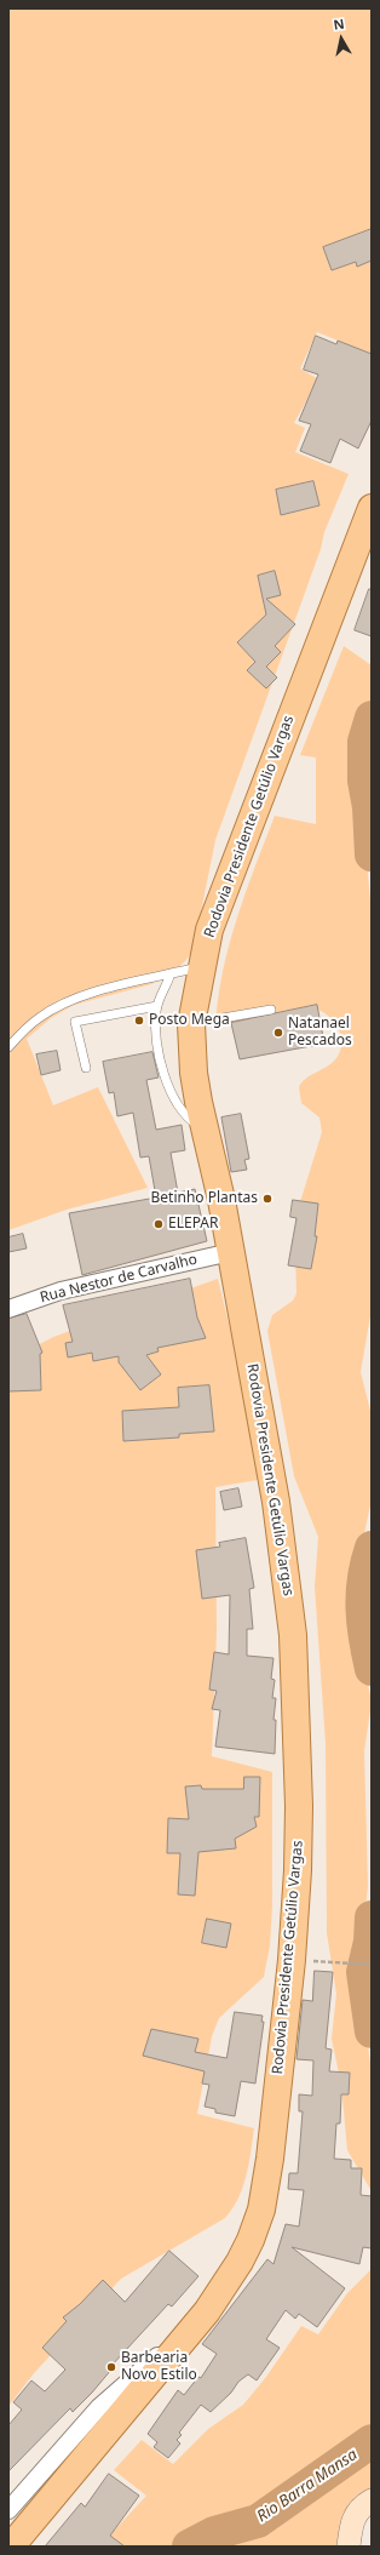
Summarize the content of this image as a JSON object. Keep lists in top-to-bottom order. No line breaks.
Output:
{"streets":{"main road":["Rodovia Presidente Getúlio Vargas"],"street":["Rua Nestor de Carvalho"]},"crossings":[["Rodovia Presidente Getúlio Vargas","Rua Nestor de Carvalho"]],"water":["Rio Barra Mansa"],"places":["Posto Mega","Natanael Pescados","Betinho Plantas","ELEPAR","Barbearia Novo Estilo"],"north":"top"}
